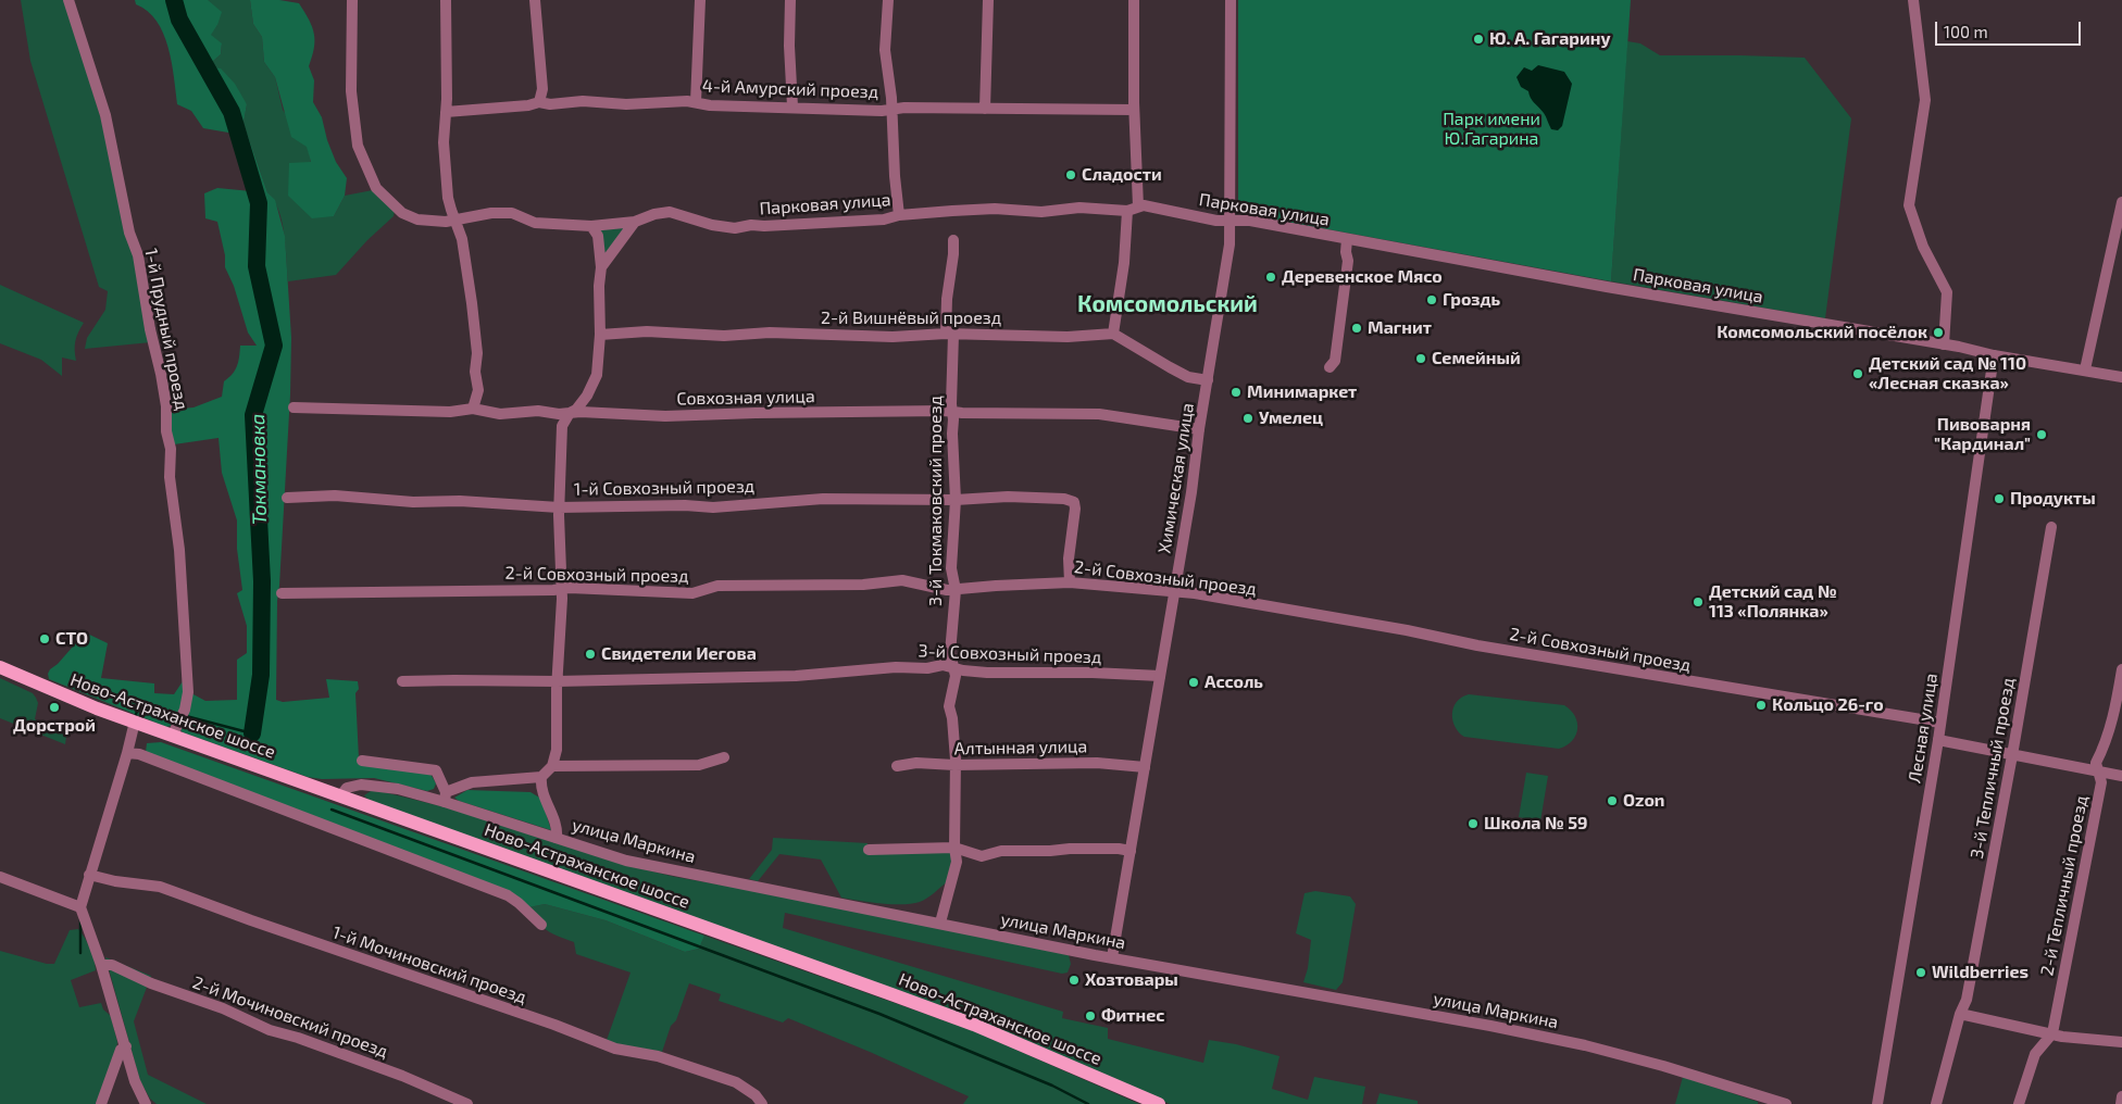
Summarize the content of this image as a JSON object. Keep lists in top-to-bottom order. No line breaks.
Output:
{"streets":{"main road":["Ново-Астраханское шоссе"],"street":["4-й Амурский проезд","Парковая улица","2-й Вишнёвый проезд","1-й Прудный проезд","Совхозная улица","Химическая улица","1-й Совхозный проезд","3-й Токмаковский проезд","2-й Совхозный проезд","3-й Совхозный проезд","Лесная улица","Алтынная улица","3-й Тепличный проезд","улица Маркина","2-й Тепличный проезд","1-й Мочиновский проезд","2-й Мочиновский проезд"]},"crossings":[["Парковая улица","Химическая улица"],["Парковая улица","Лесная улица"],["2-й Вишнёвый проезд","3-й Токмаковский проезд"],["1-й Прудный проезд","Ново-Астраханское шоссе"],["Совхозная улица","Химическая улица"],["Совхозная улица","3-й Токмаковский проезд"],["Химическая улица","2-й Совхозный проезд"],["Химическая улица","3-й Совхозный проезд"],["Химическая улица","Алтынная улица"],["Химическая улица","улица Маркина"],["1-й Совхозный проезд","3-й Токмаковский проезд"],["1-й Совхозный проезд","2-й Совхозный проезд"],["3-й Токмаковский проезд","2-й Совхозный проезд"],["3-й Токмаковский проезд","3-й Совхозный проезд"],["3-й Токмаковский проезд","Алтынная улица"],["3-й Токмаковский проезд","улица Маркина"],["2-й Совхозный проезд","Лесная улица"],["Ново-Астраханское шоссе","улица Маркина"]],"districts":["Комсомольский"],"water":["Токмановка"],"parks":["Парк имени Ю.Гагарина"],"places":["Ю. А. Гагарину","Сладости","Деревенское Мясо","Гроздь","Магнит","Комсомольский посёлок","Семейный","Детский сад № 110 «Лесная сказка»","Минимаркет","Умелец","Пивоварня \"Кардинал\"","Продукты","Детский сад № 113 «Полянка»","СТО","Свидетели Иегова","Ассоль","Кольцо 26-го","Дорстрой","Ozon","Школа № 59","Wildberries","Хозтовары","Фитнес"],"scale_bar":"100 m"}
